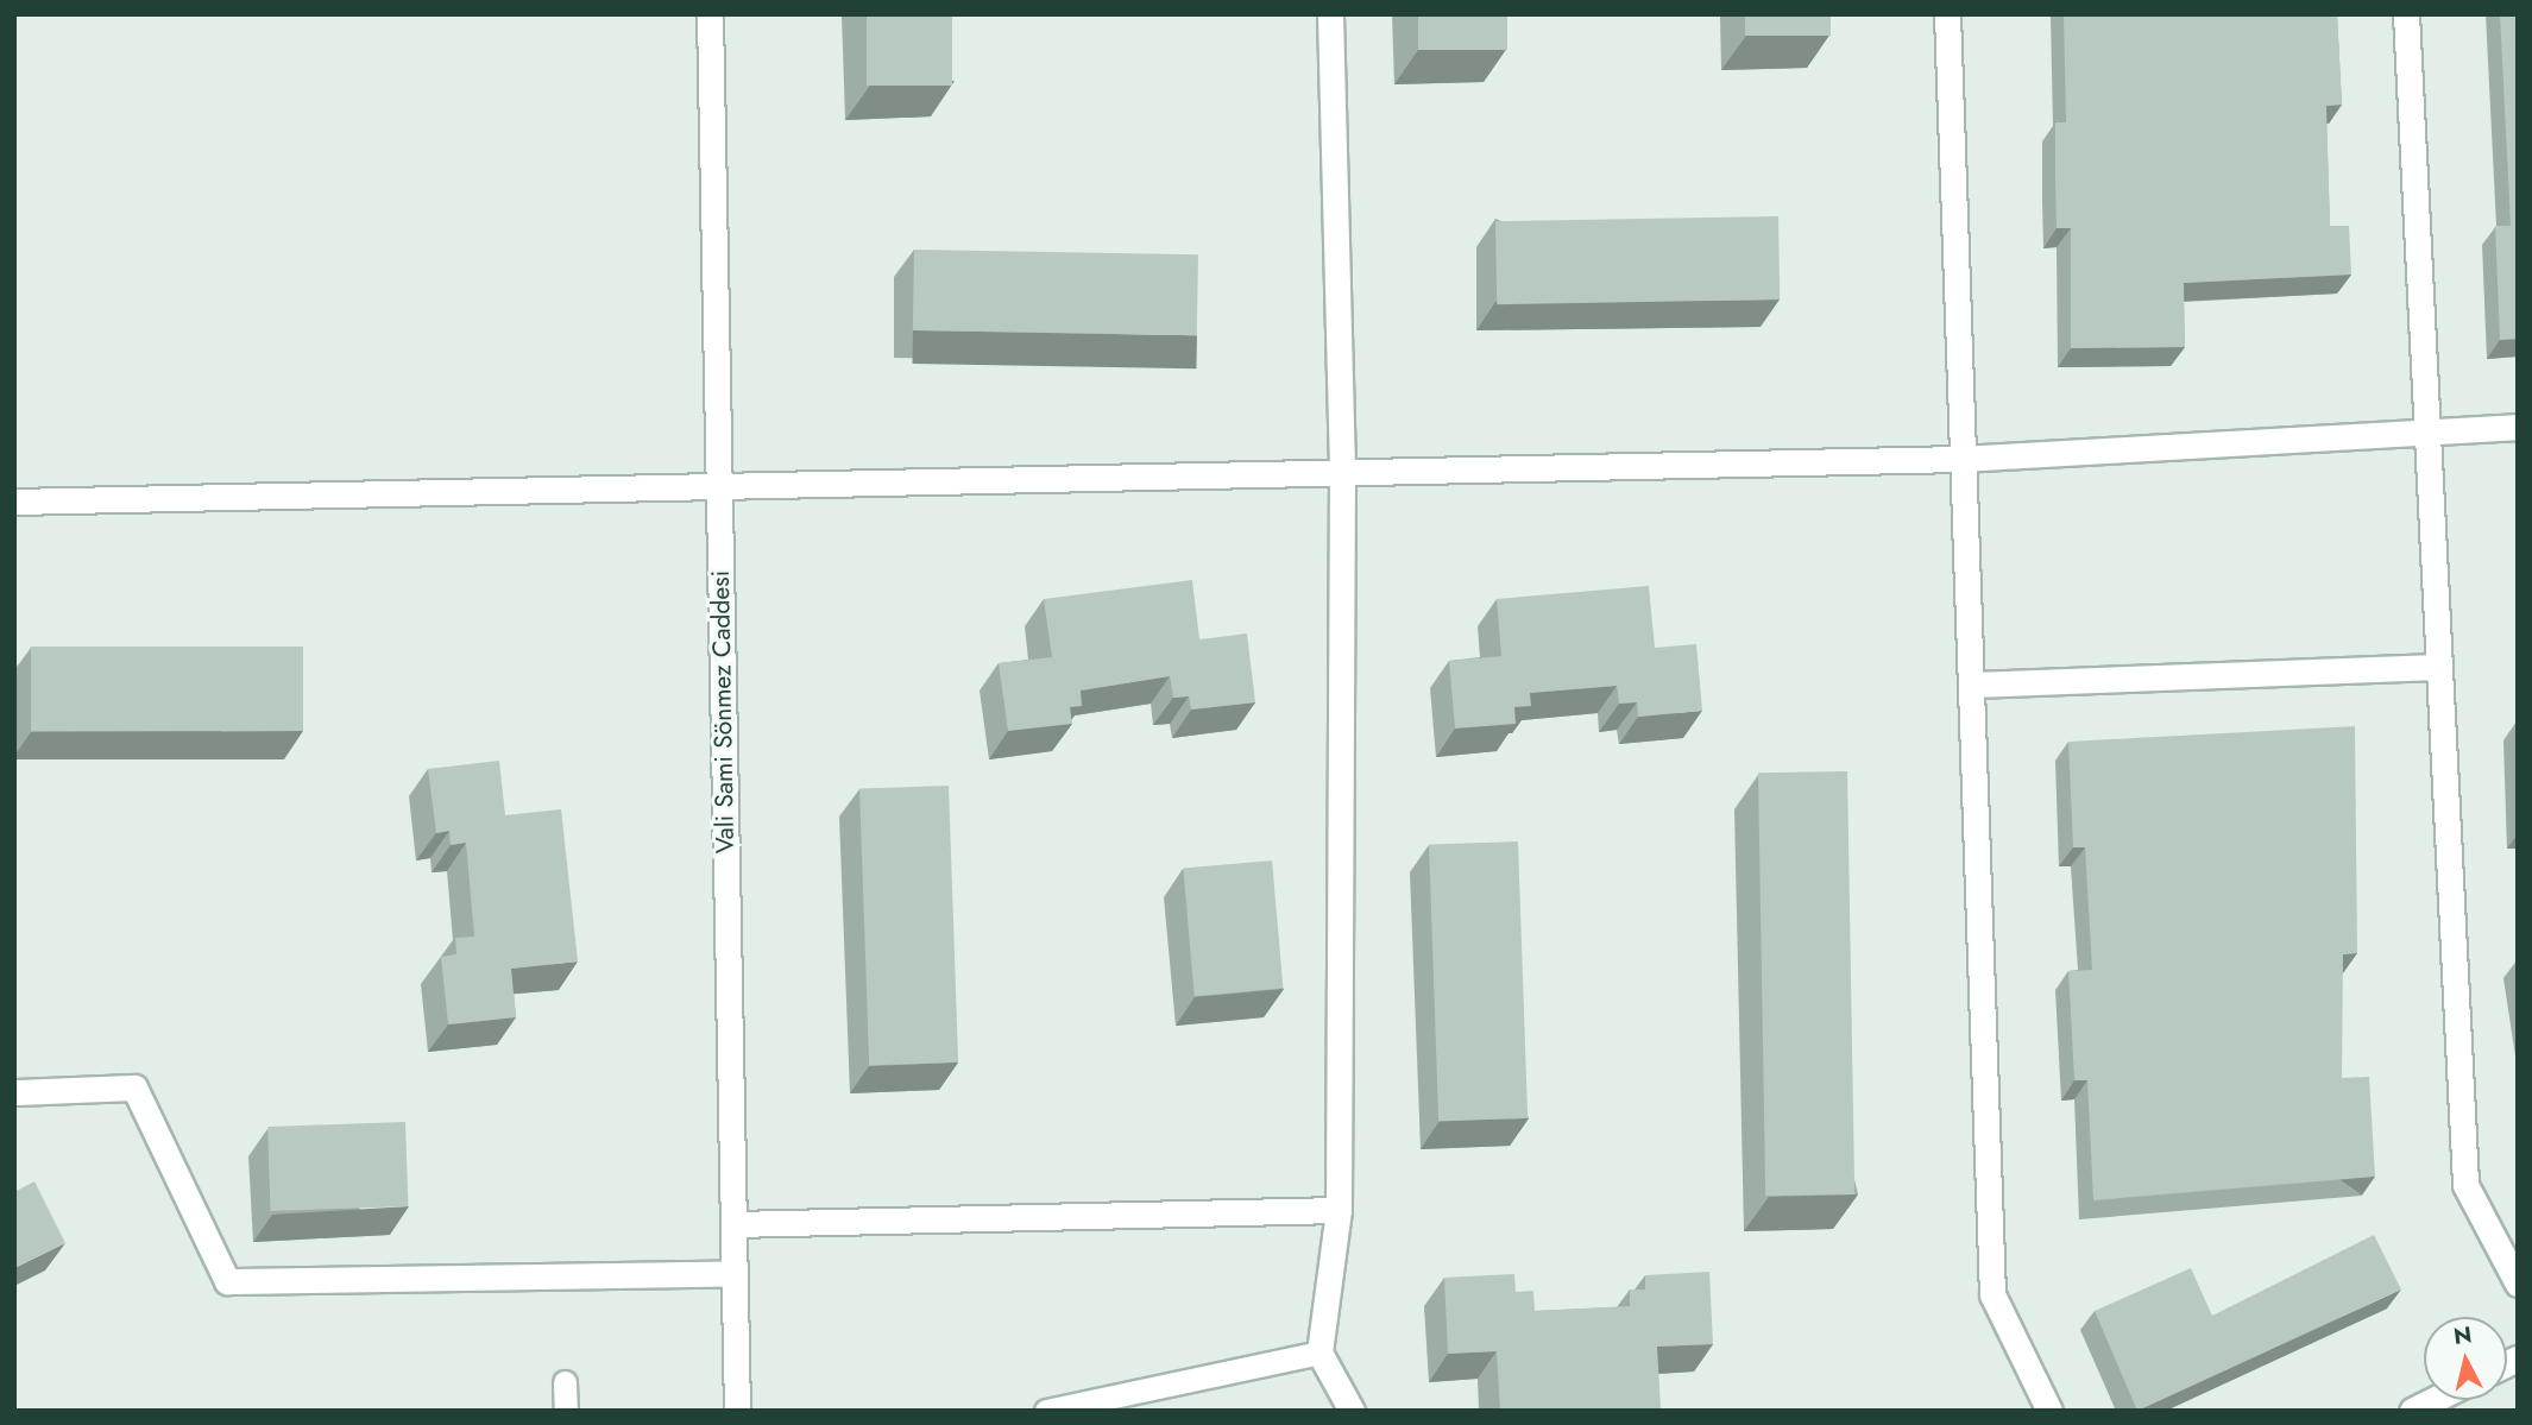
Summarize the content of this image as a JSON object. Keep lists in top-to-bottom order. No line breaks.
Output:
{"streets":{"street":["Vali Sami Sönmez Caddesi"]},"north":"top"}
